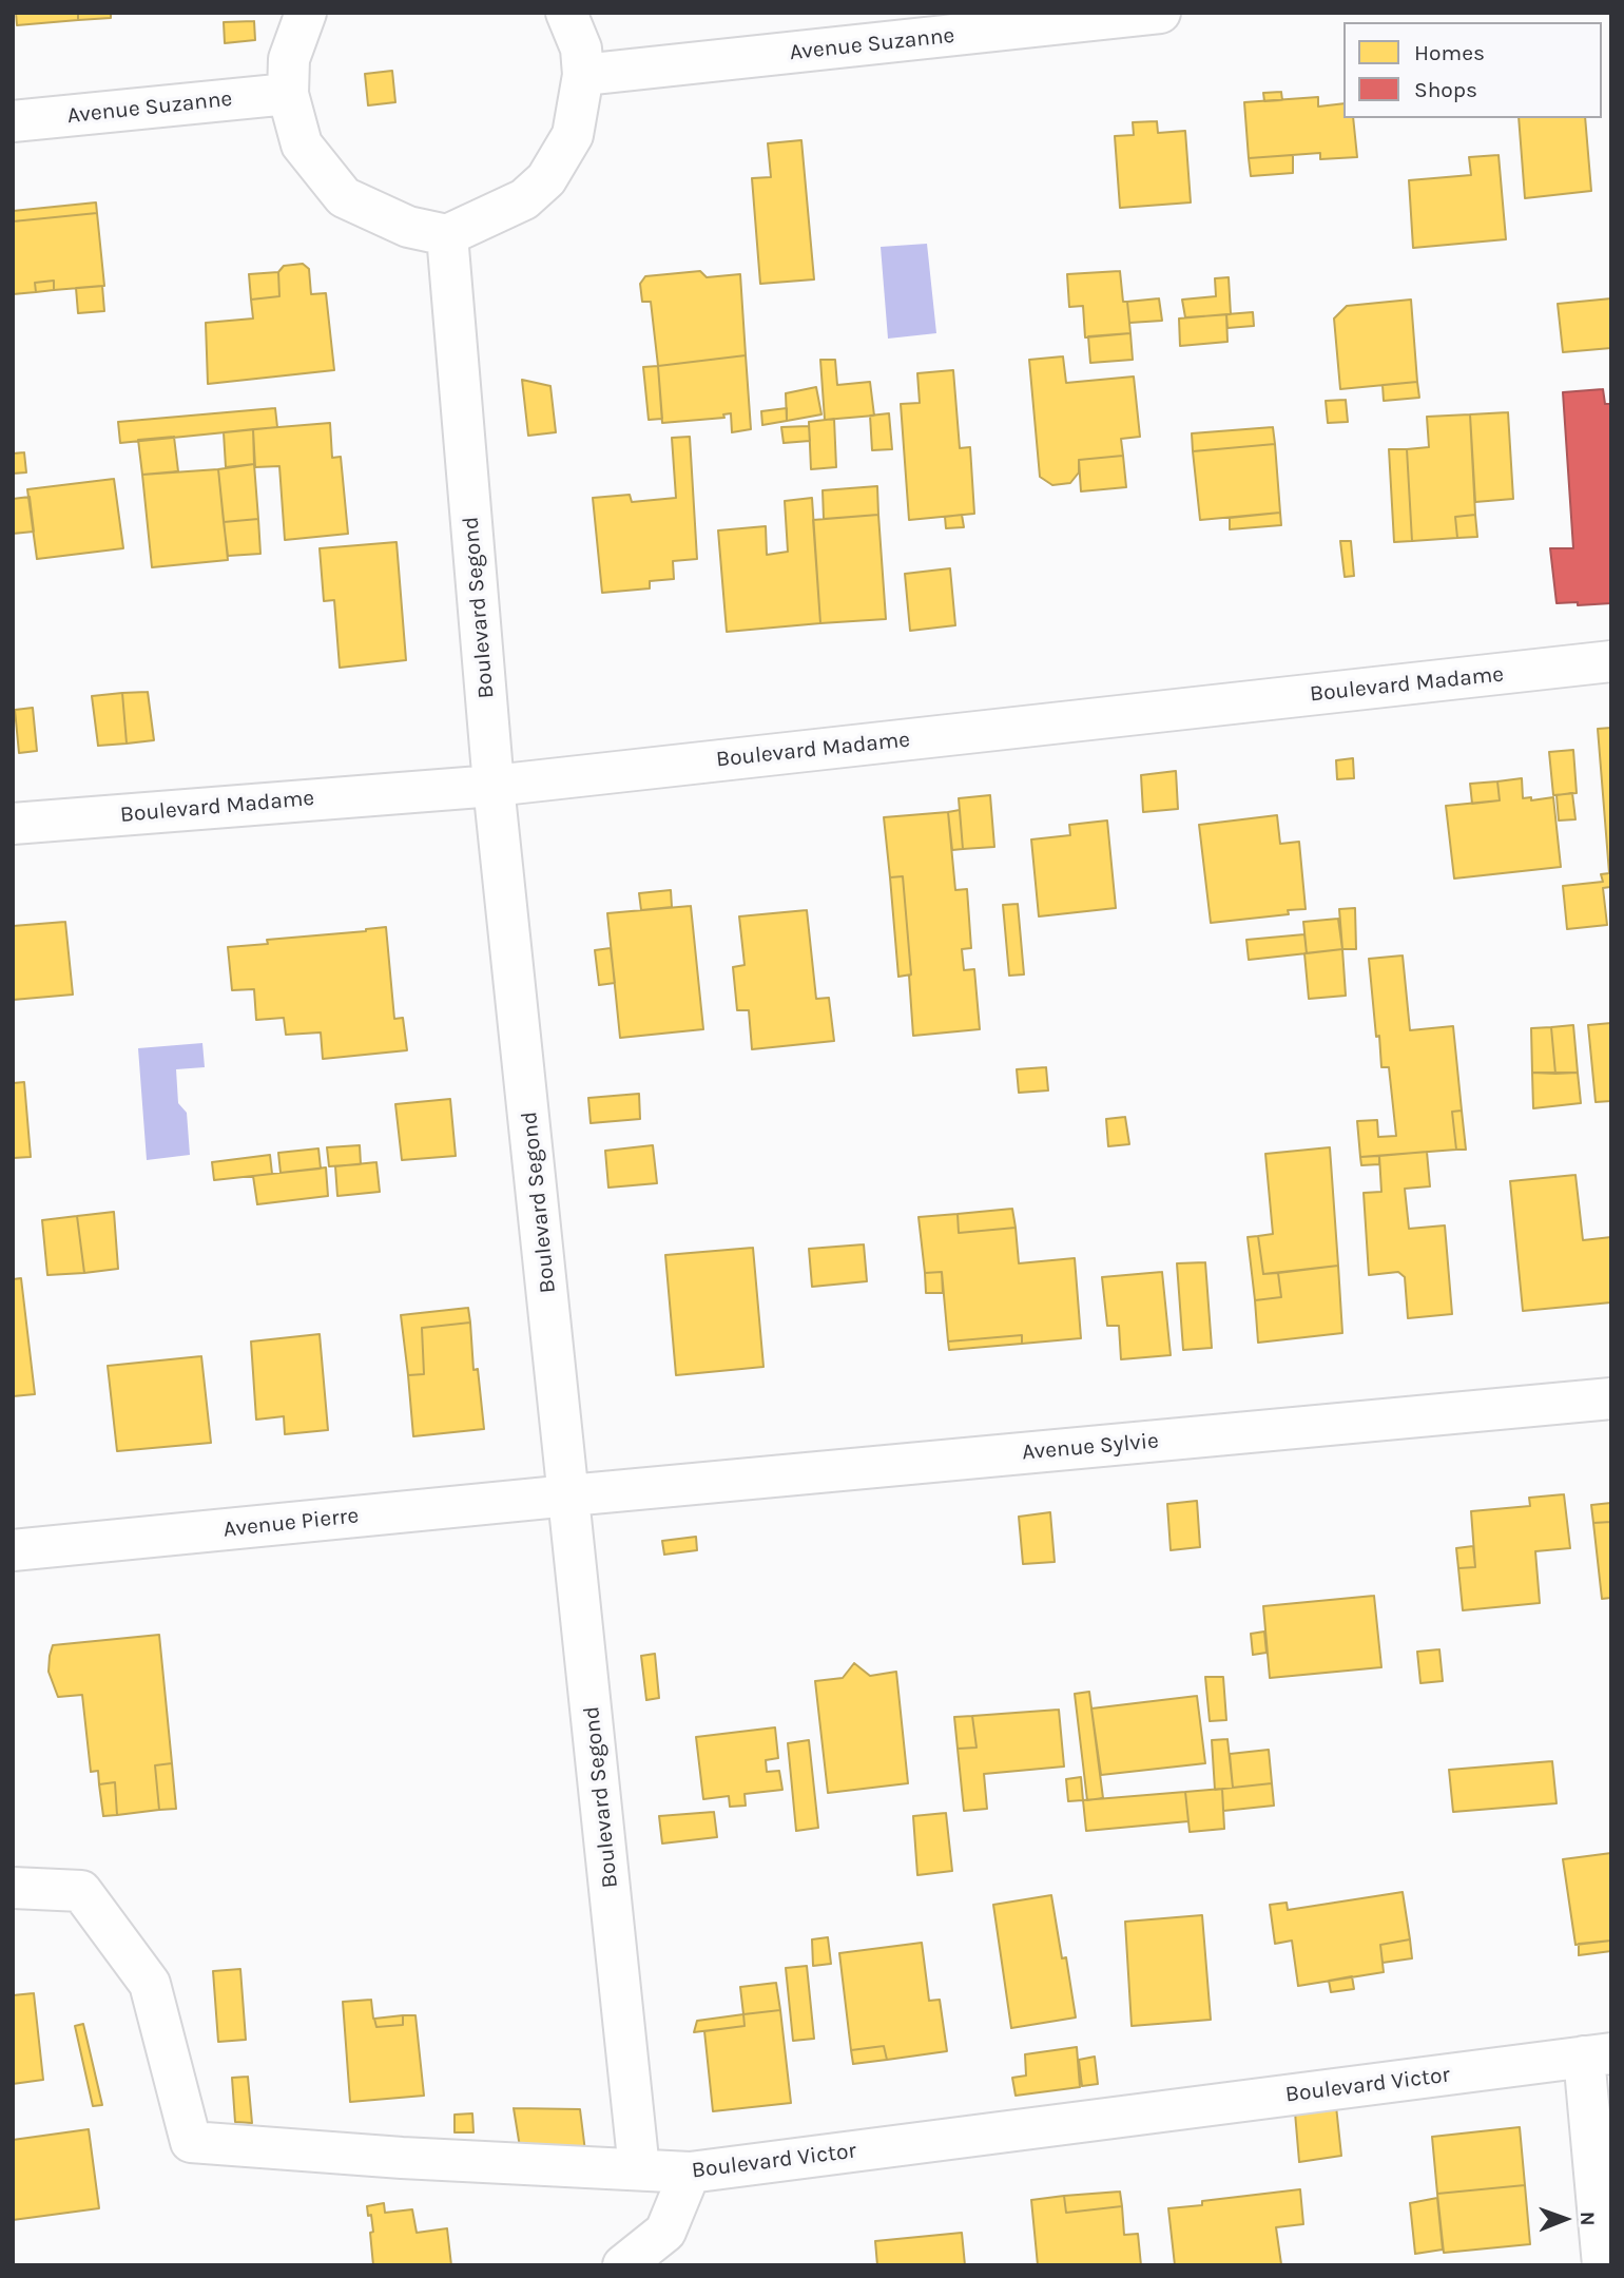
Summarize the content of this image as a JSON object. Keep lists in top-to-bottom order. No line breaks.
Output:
{"streets":{"street":["Avenue Suzanne","Boulevard Segond","Boulevard Madame","Avenue Sylvie","Avenue Pierre","Boulevard Victor"]},"crossings":[["Boulevard Segond","Boulevard Madame"],["Boulevard Segond","Avenue Sylvie"],["Boulevard Segond","Avenue Pierre"],["Boulevard Segond","Boulevard Victor"],["Avenue Sylvie","Avenue Pierre"]],"legend":["Homes","Shops"],"north":"right"}
